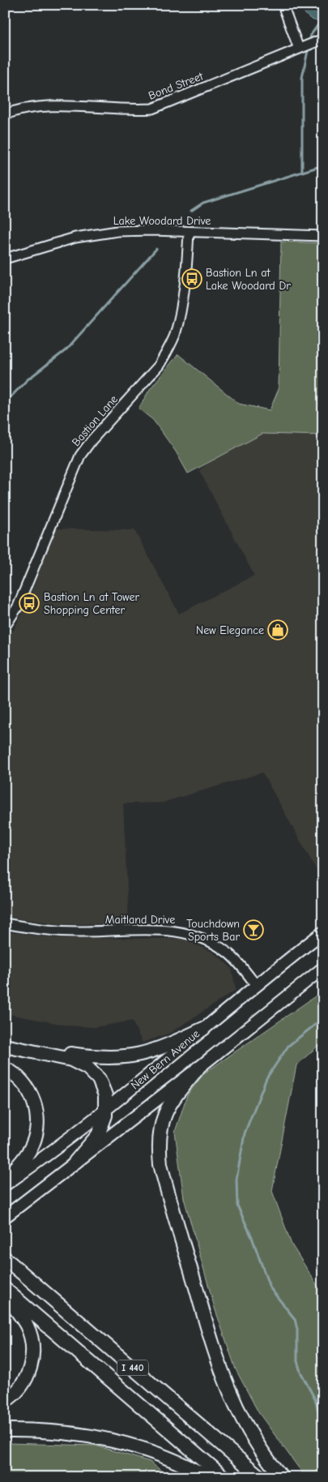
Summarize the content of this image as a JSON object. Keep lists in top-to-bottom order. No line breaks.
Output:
{"streets":{"highway":["I 440"],"main road":["New Bern Avenue"],"street":["Bond Street","Lake Woodard Drive","Bastion Lane","Maitland Drive"]},"crossings":[["Lake Woodard Drive","Bastion Lane"],["Maitland Drive","New Bern Avenue"]],"places":{"bus stop":["Bastion Ln at Lake Woodard Dr","Bastion Ln at Tower Shopping Center"],"shop":["New Elegance"],"bar":["Touchdown Sports Bar"]}}
